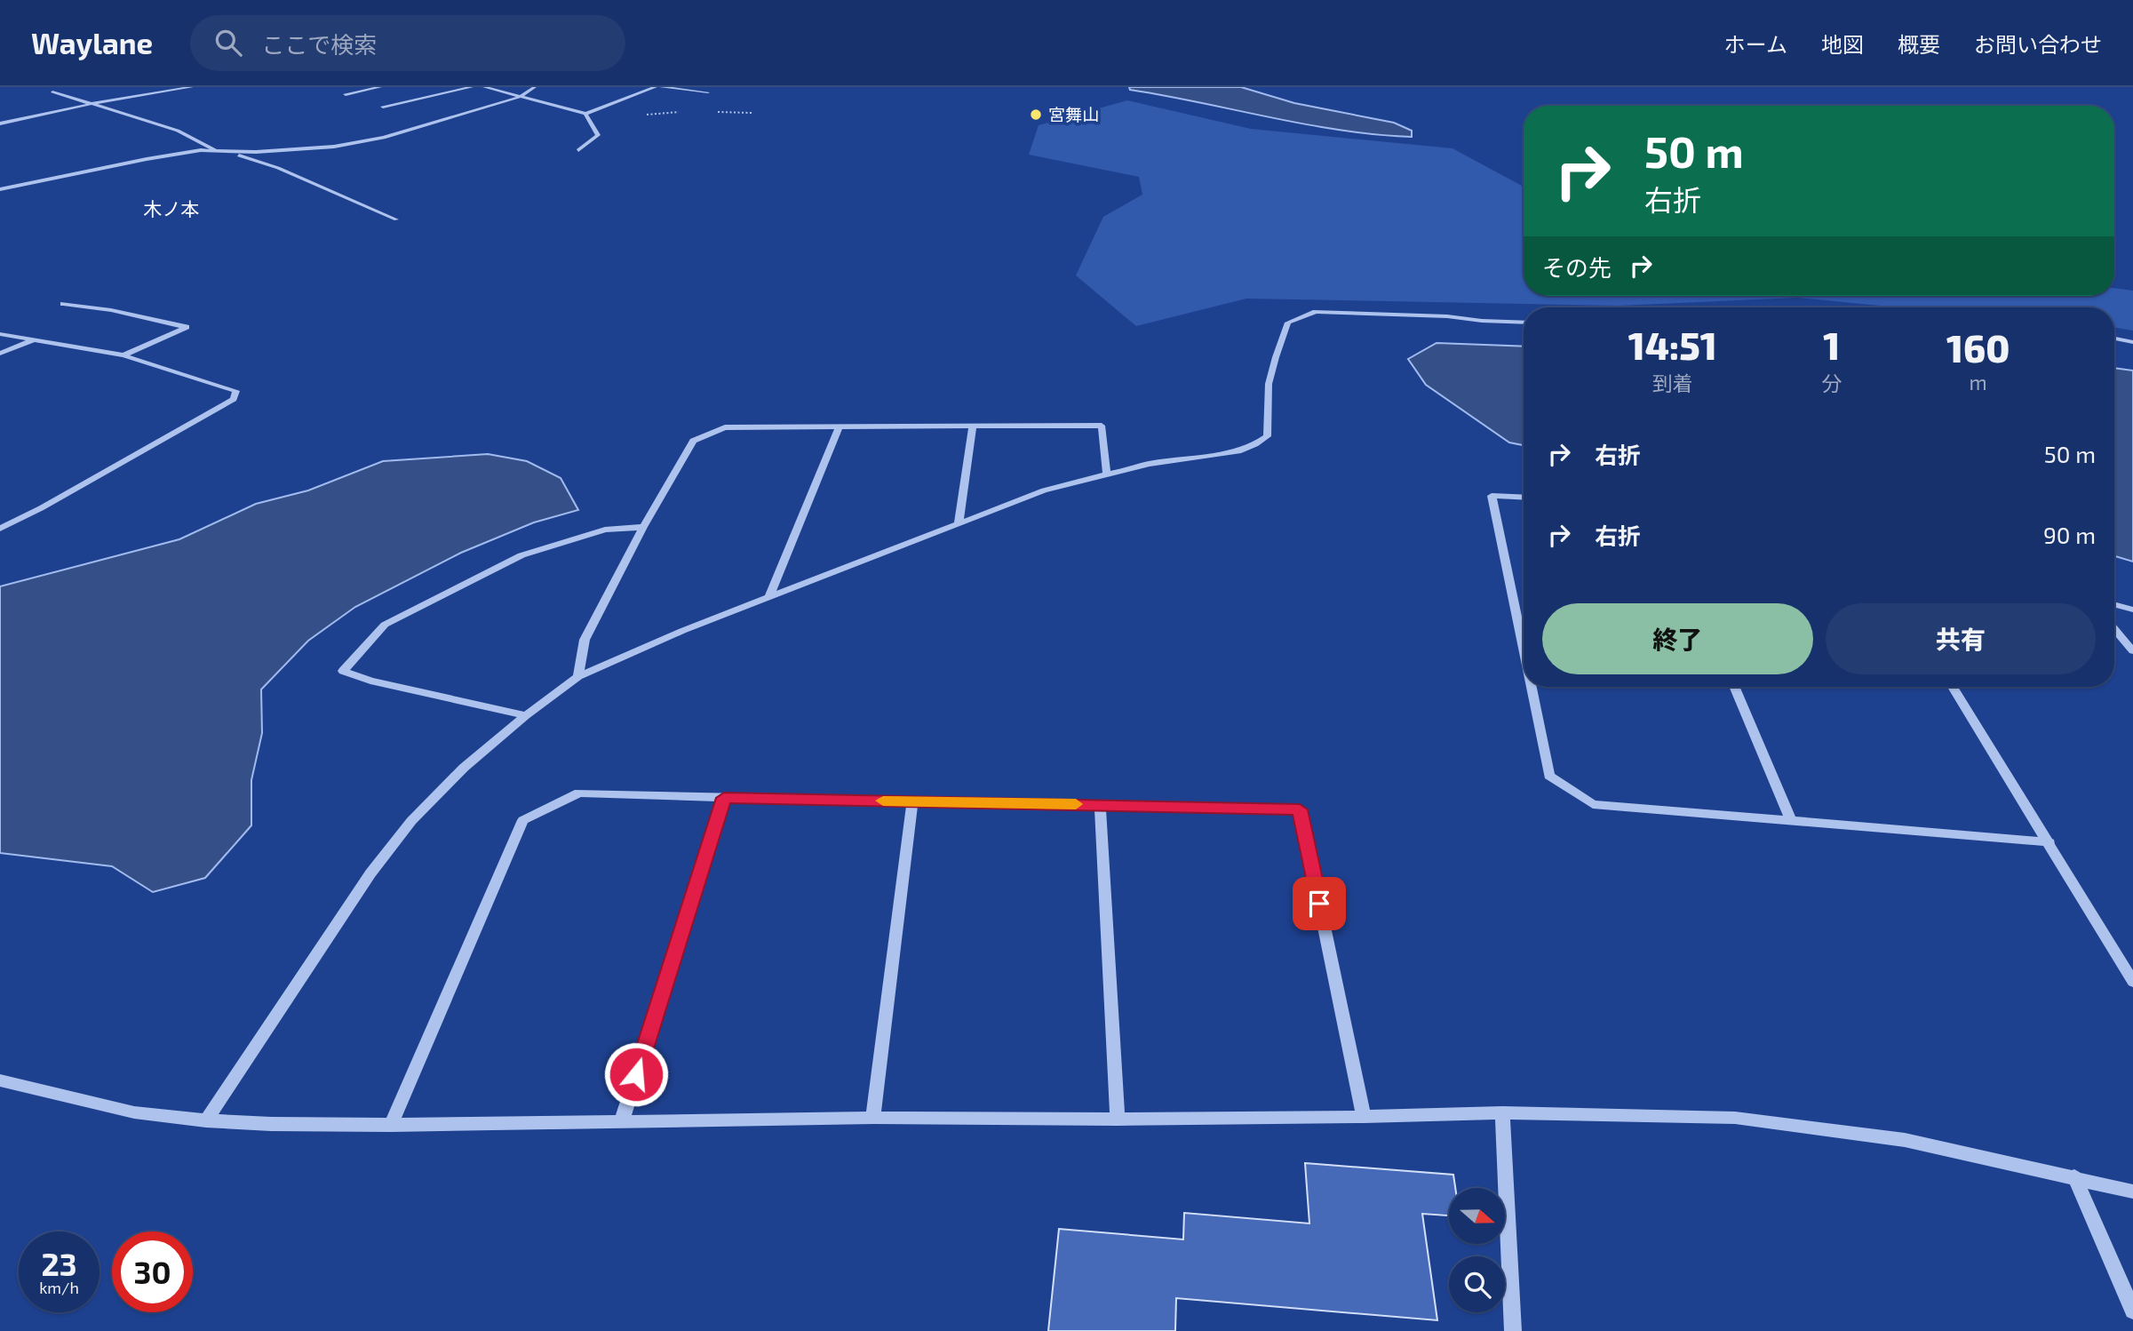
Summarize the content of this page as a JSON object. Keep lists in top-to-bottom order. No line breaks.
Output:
{"districts":["木ノ本"],"places":["宮舞山"],"north":"right","page":{"header":"Waylane","search":"ここで検索","nav":["ホーム","地図","概要","お問い合わせ"],"turn":["50 m","右折"],"then":"その先","eta":["14:51","到着","1","分","160","m"],"list":[{"name":"右折","value":"50 m"},{"name":"右折","value":"90 m"}],"buttons":["終了","共有"],"speed":"23 km/h","limit":"30"}}
